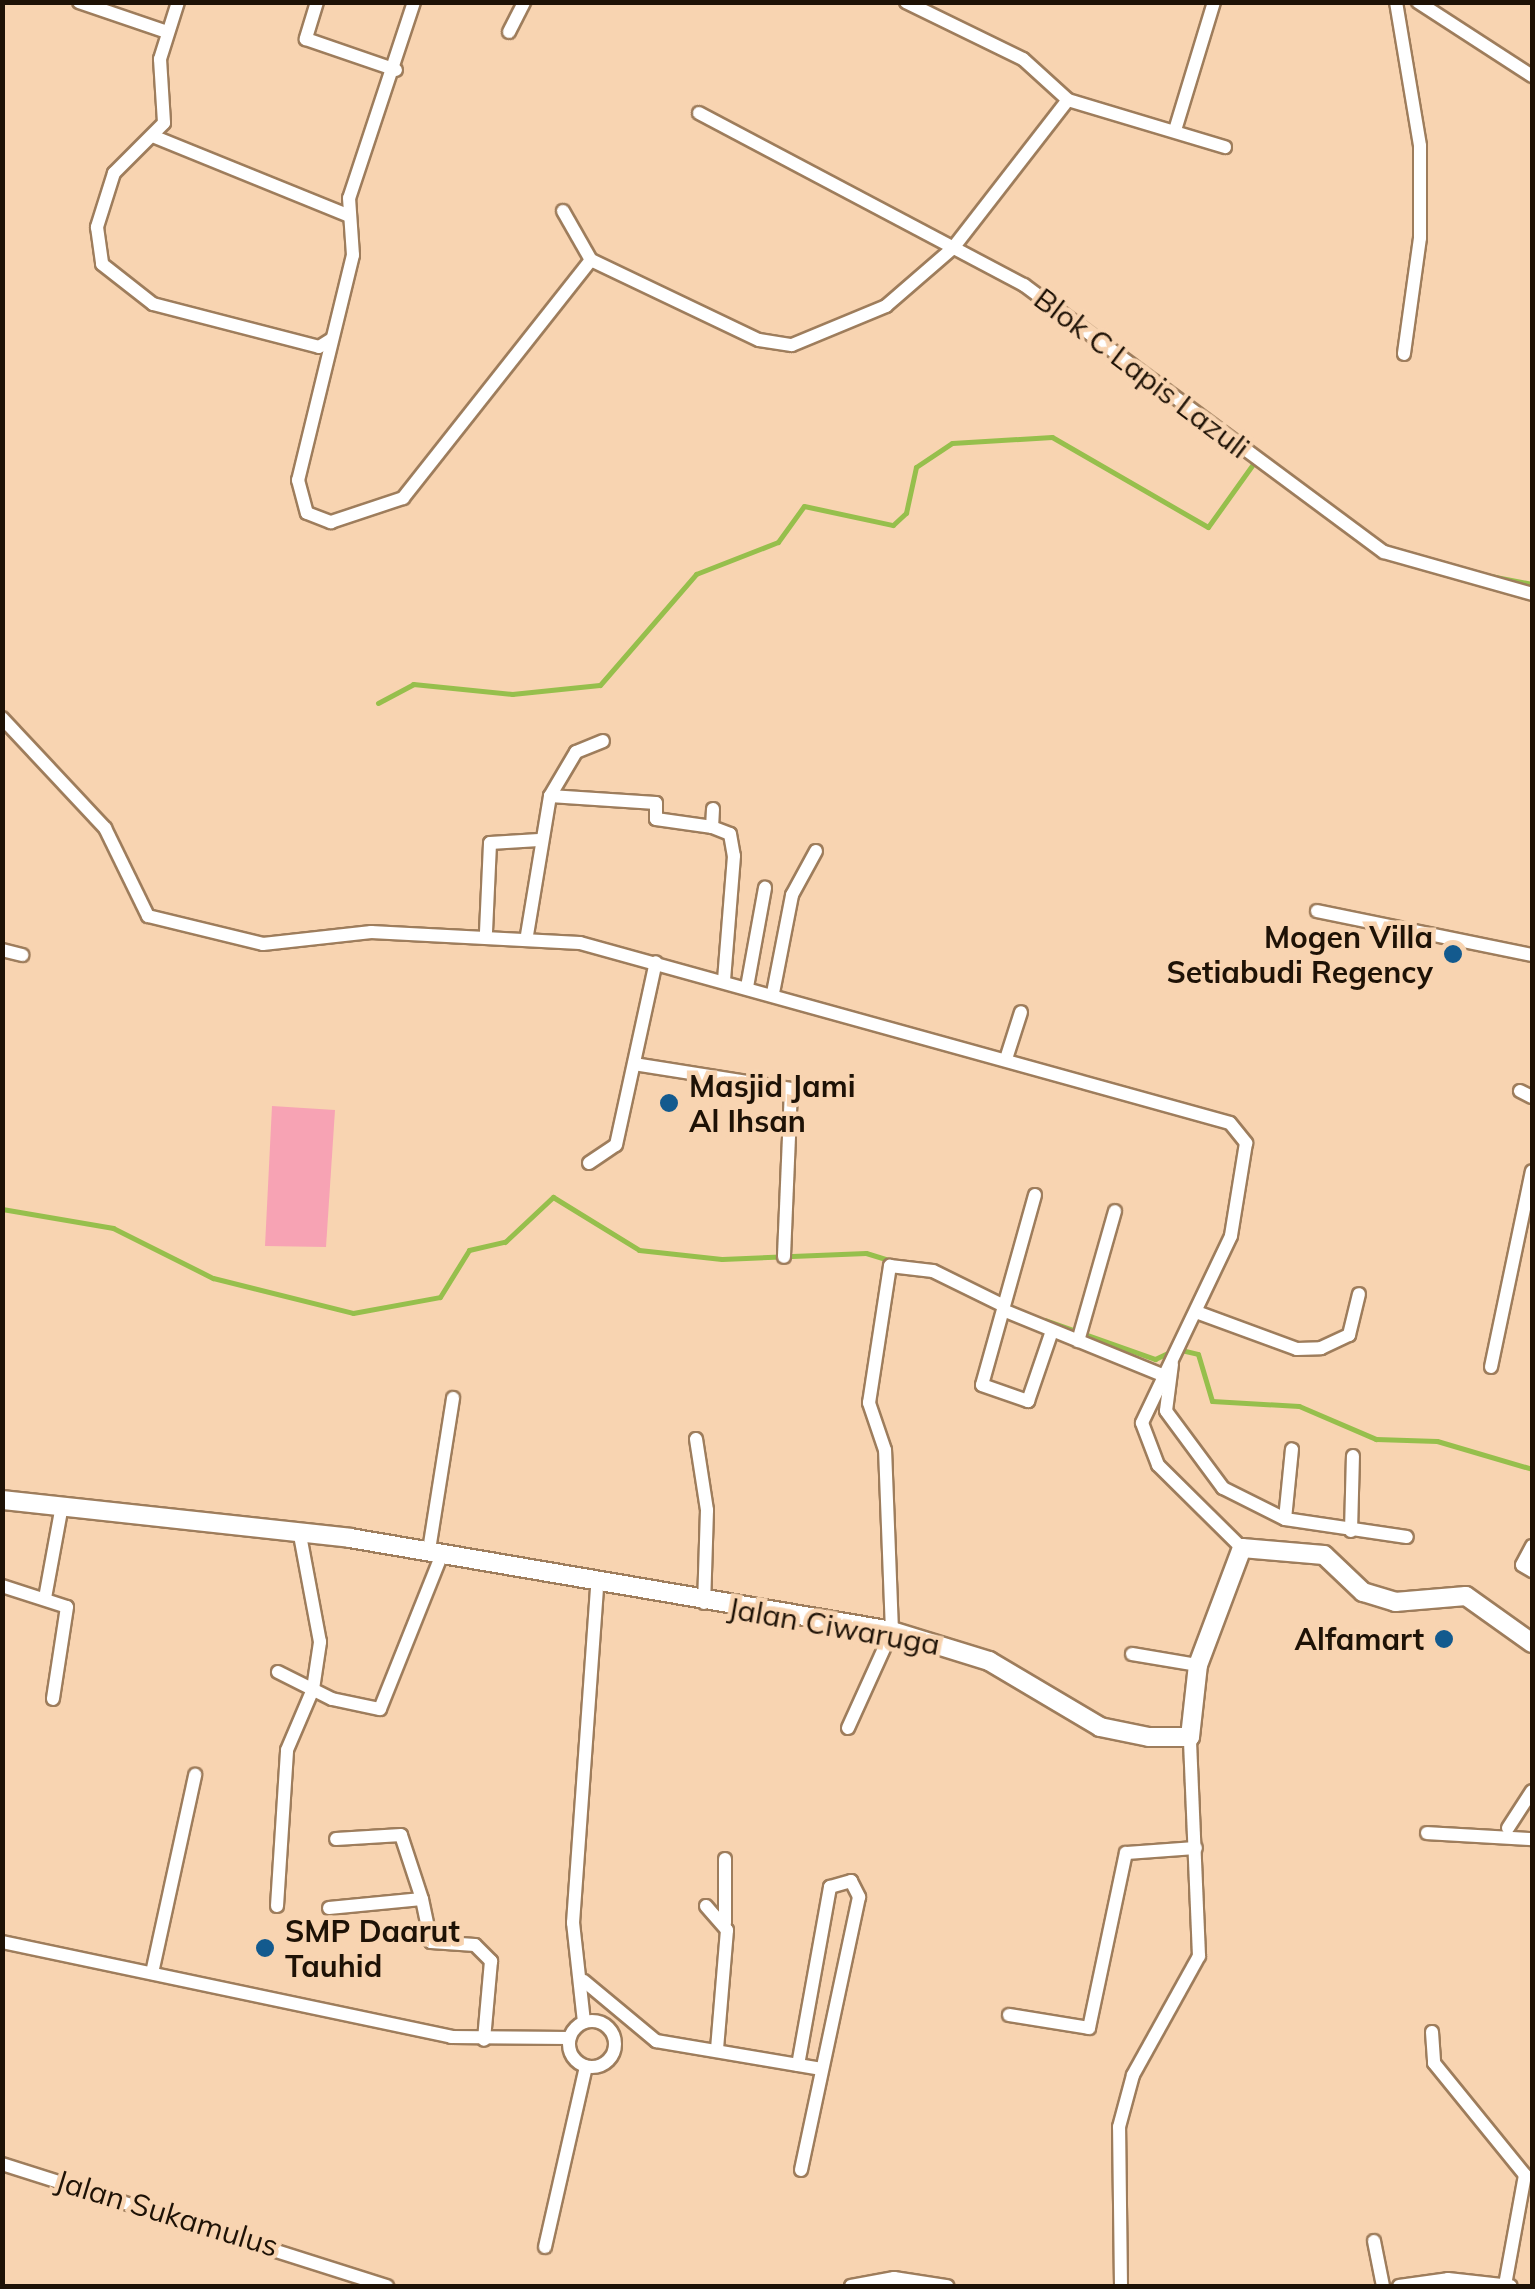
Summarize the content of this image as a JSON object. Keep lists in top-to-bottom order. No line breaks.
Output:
{"streets":{"street":["Blok C Lapis Lazuli","Jalan Ciwaruga","Jalan Sukamulus"]},"places":["Mogen Villa Setiabudi Regency","Masjid Jami Al Ihsan","Alfamart","SMP Daarut Tauhid"]}
